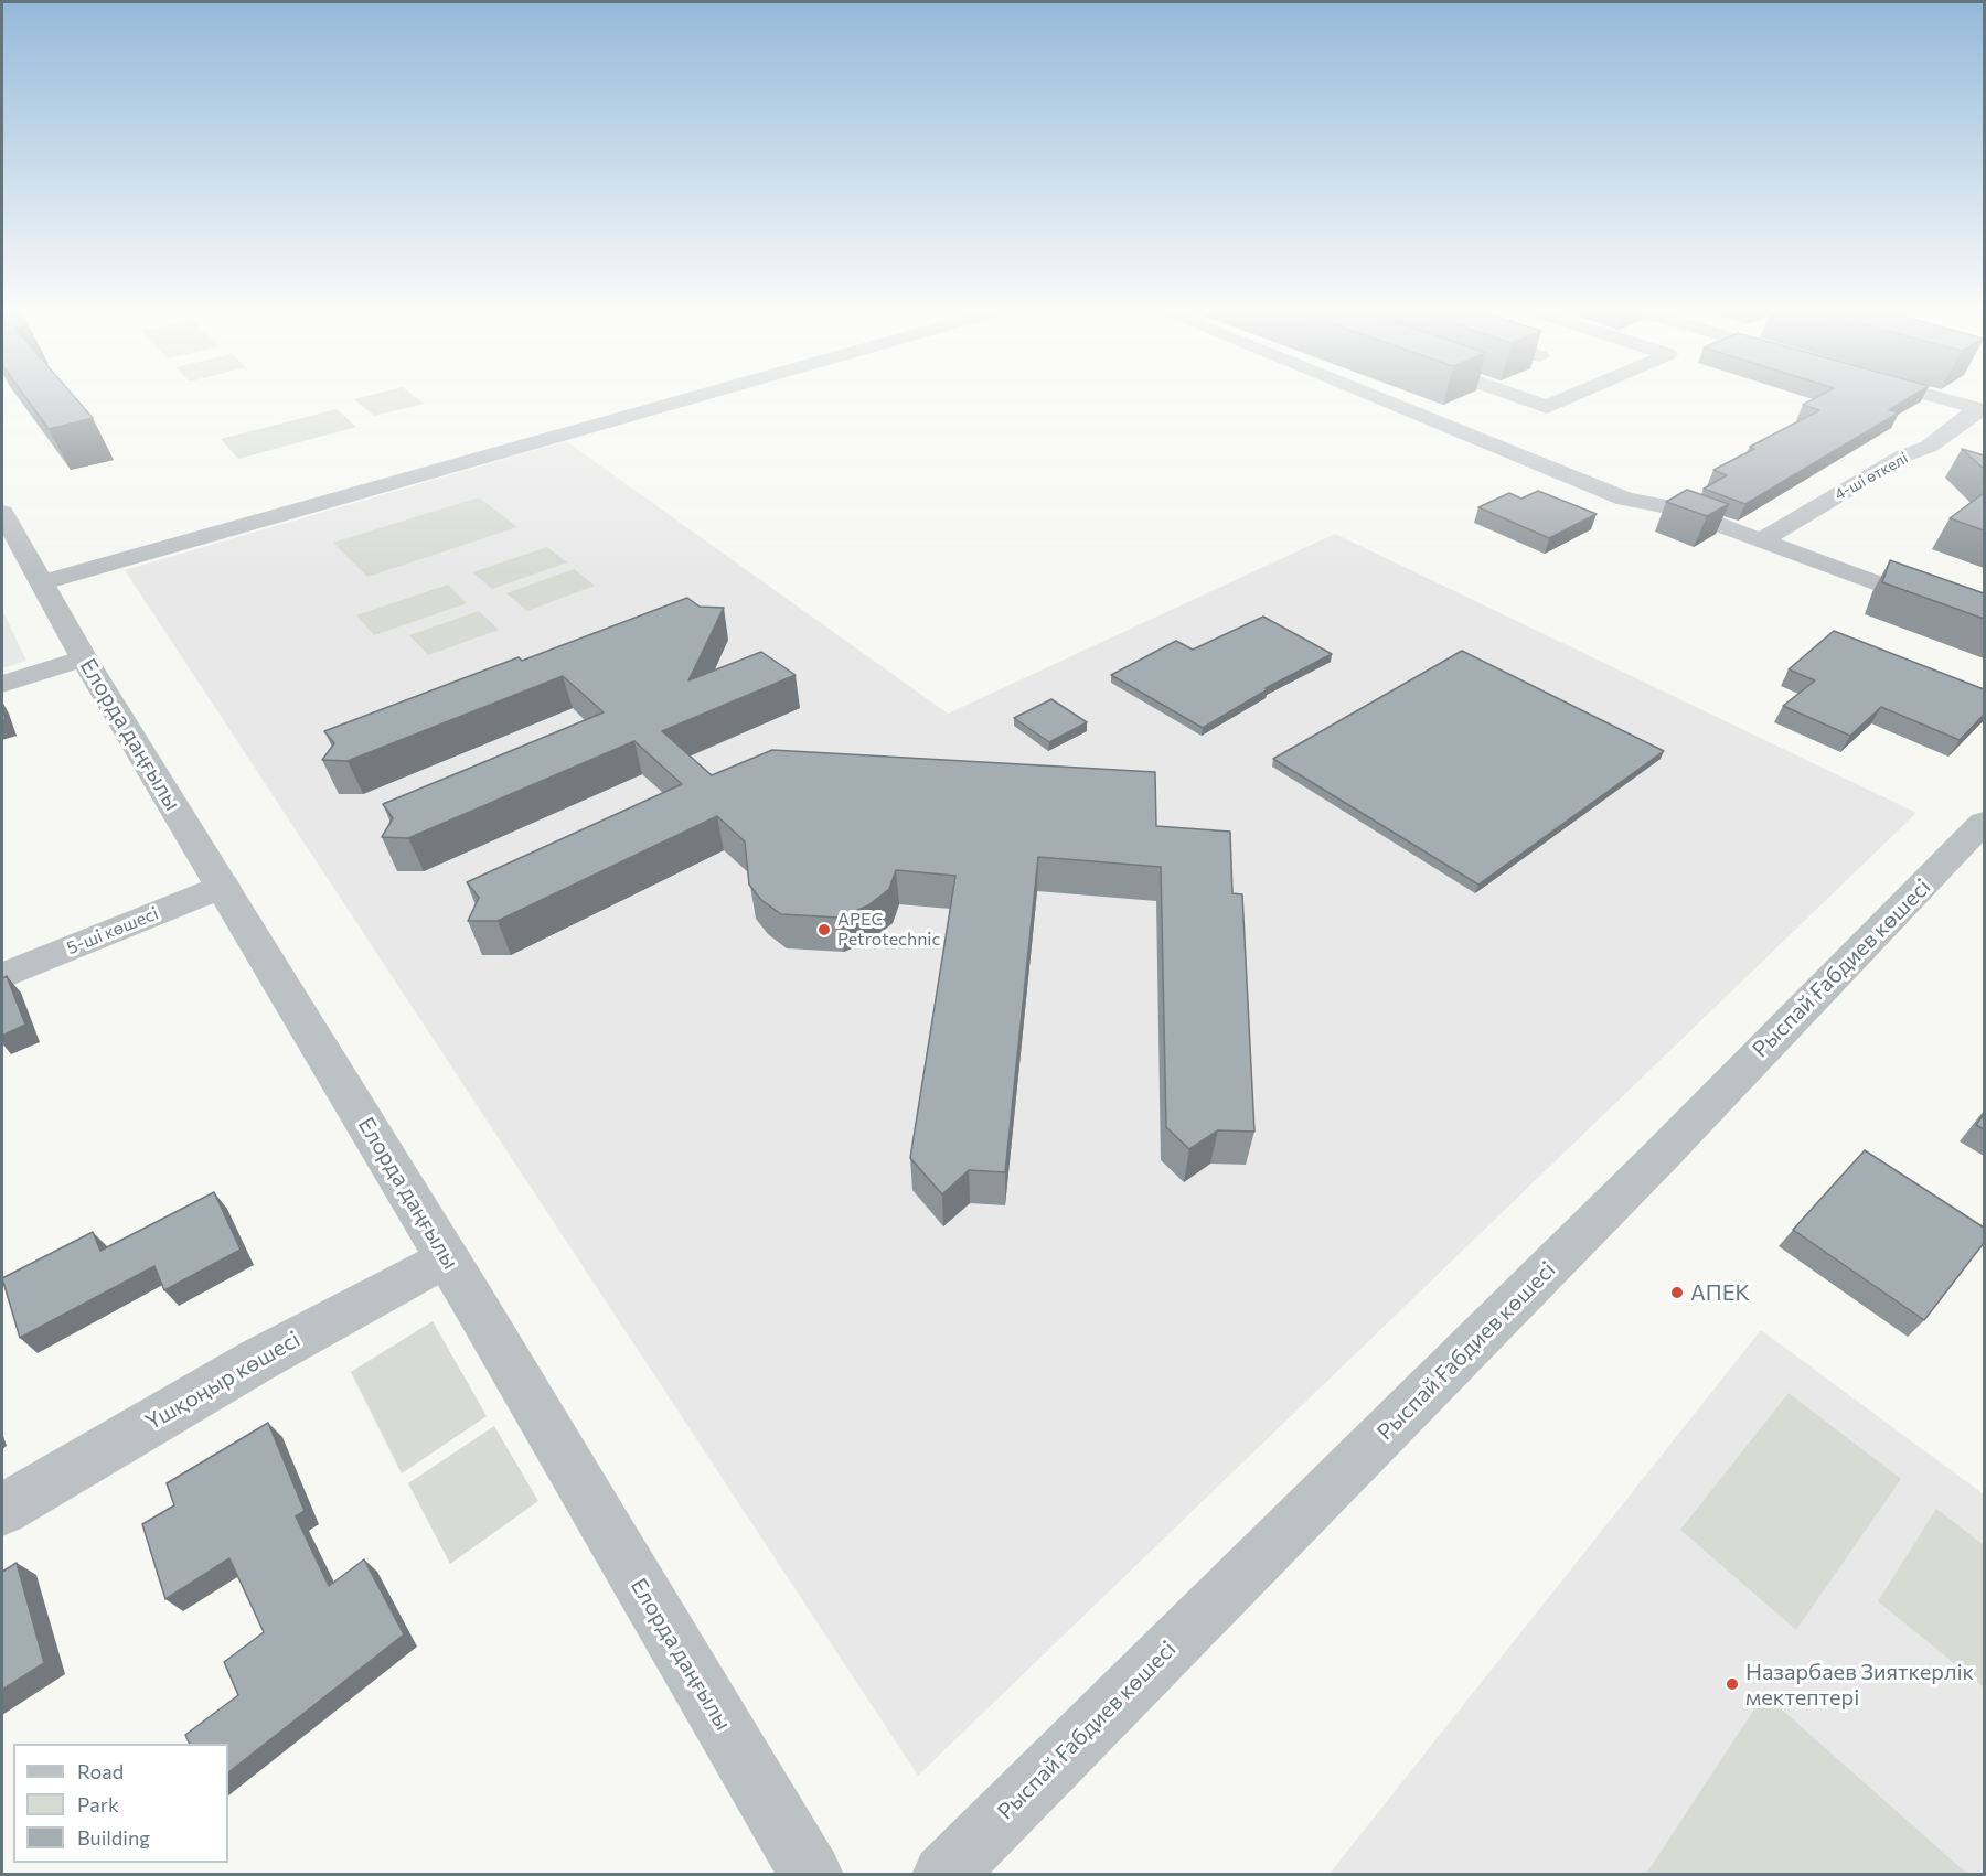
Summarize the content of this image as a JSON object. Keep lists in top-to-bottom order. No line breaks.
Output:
{"streets":{"street":["4-ші өткелі","Елорда даңғылы","5-ші көшесі","Рыспай Ғабдиев көшесі","Үшқоңыр көшесі"]},"crossings":[["Елорда даңғылы","5-ші көшесі"],["Елорда даңғылы","Үшқоңыр көшесі"]],"places":["APEC Petrotechnic","АПЕК","Назарбаев Зияткерлік мектептері"],"legend":["Road","Park","Building"]}
